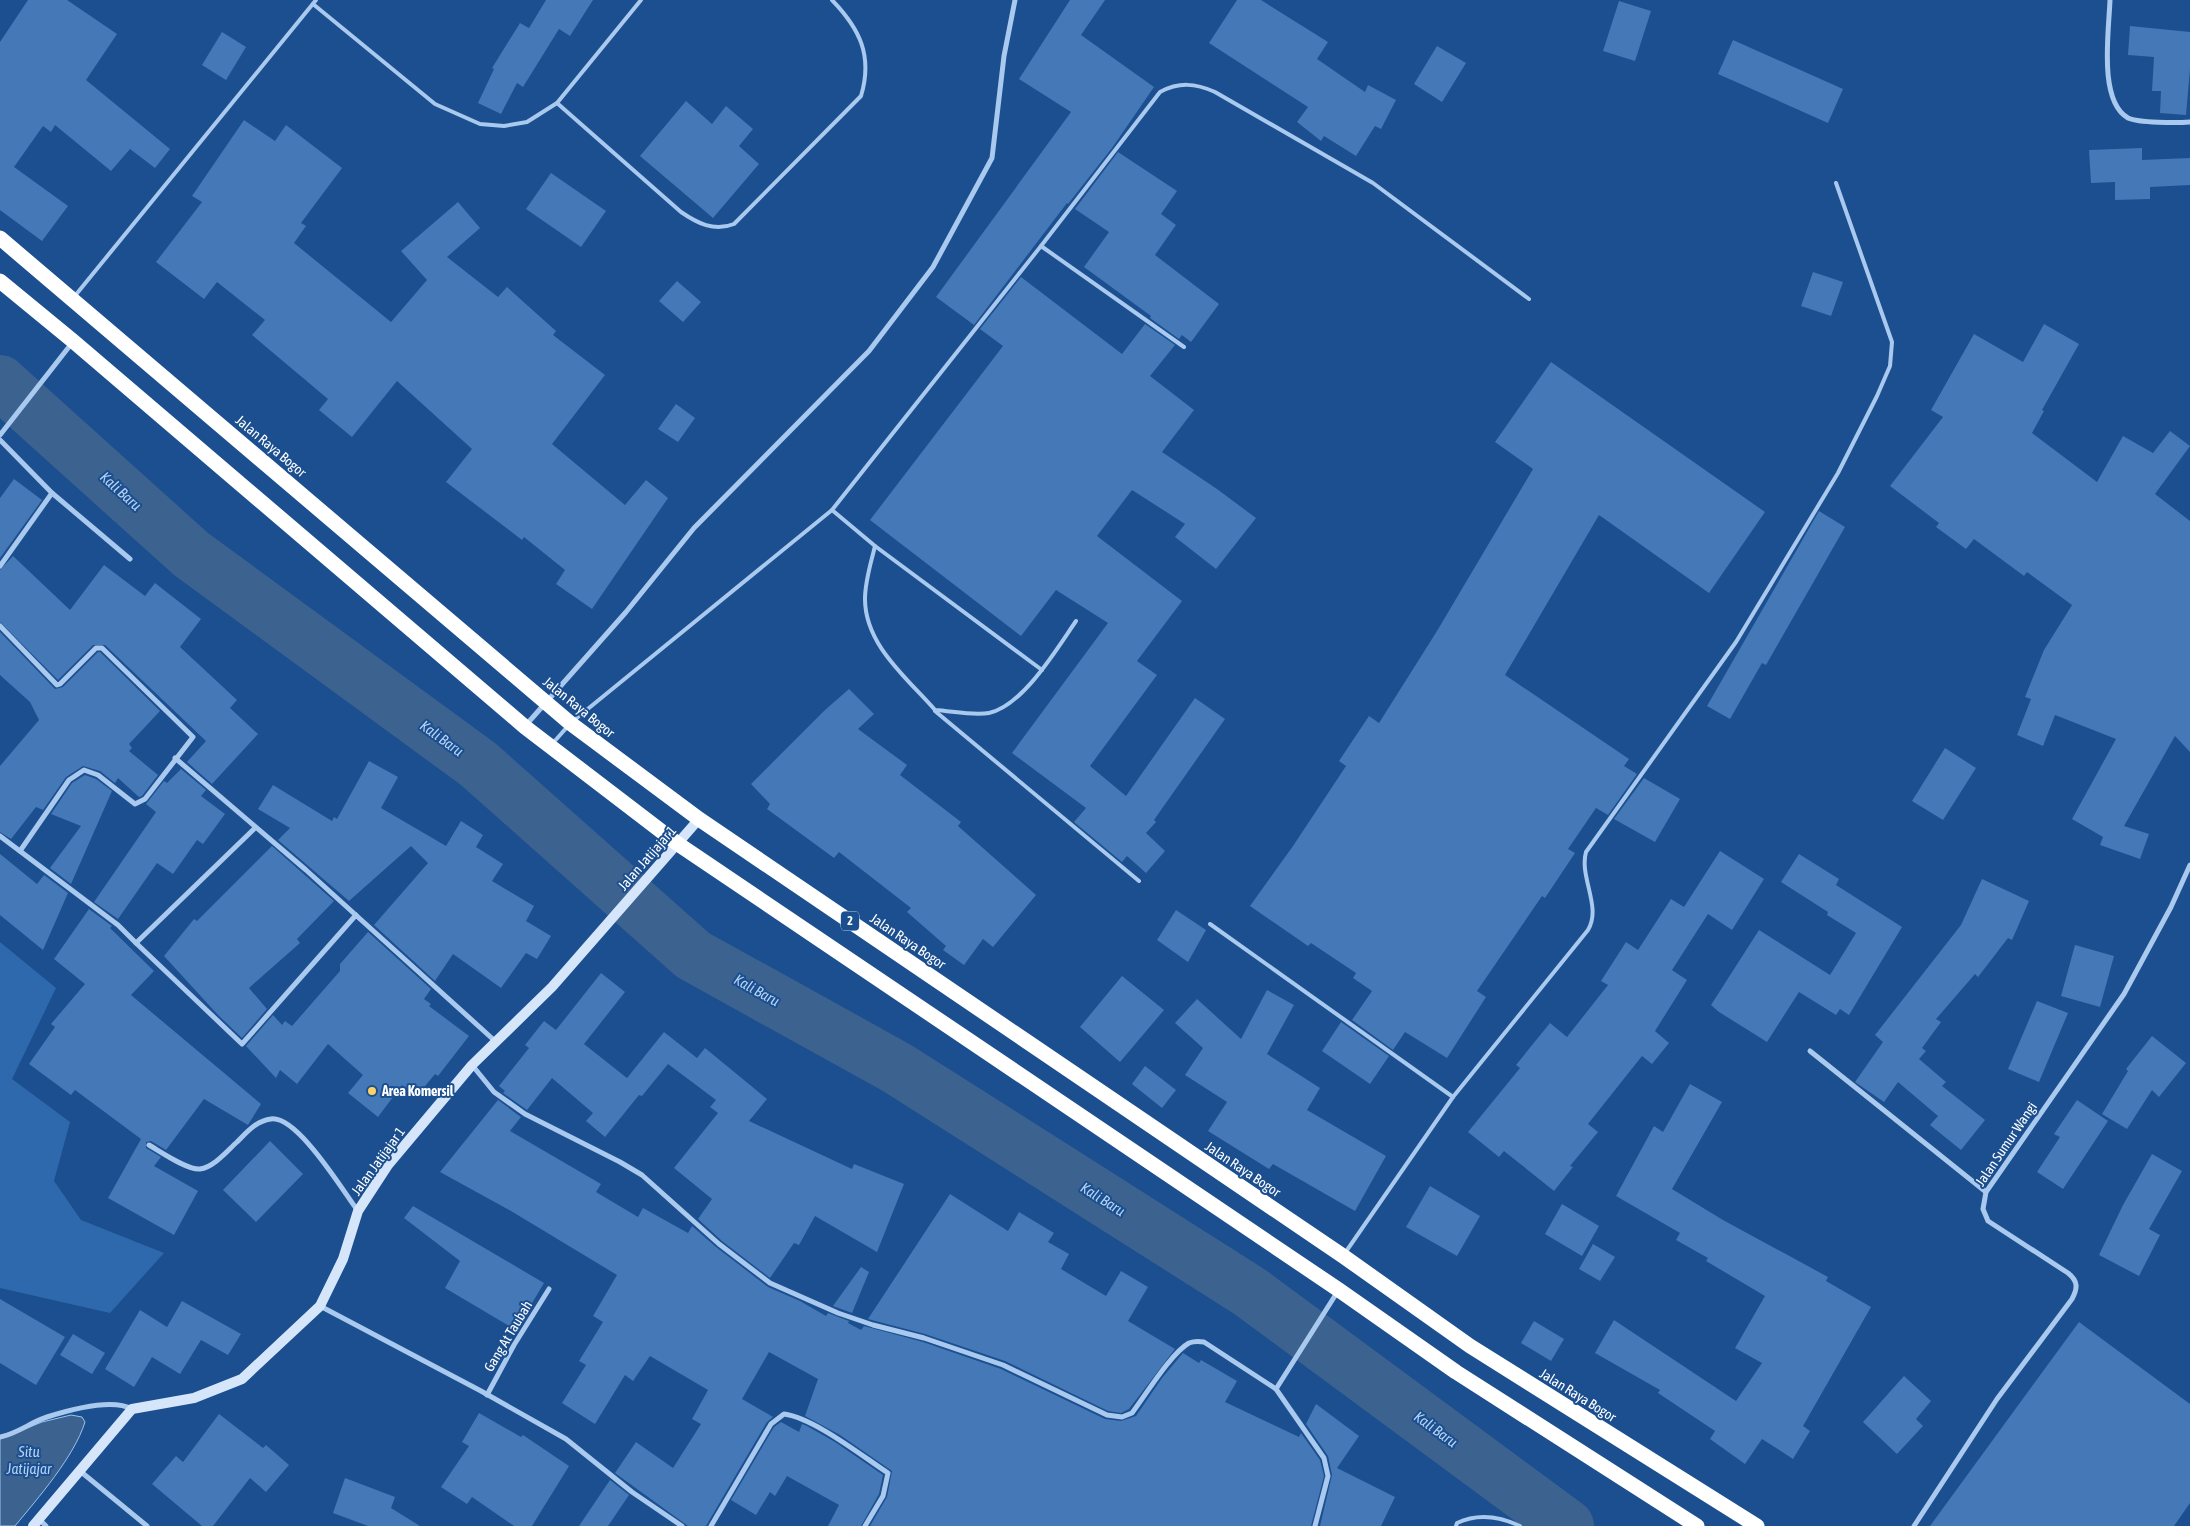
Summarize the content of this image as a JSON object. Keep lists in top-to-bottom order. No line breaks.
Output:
{"streets":{"highway":["Jalan Raya Bogor","2"],"street":["Jalan Jatijajar 1","Jalan Sumur Wangi","Gang At Taubah"]},"crossings":[["Jalan Raya Bogor","Jalan Jatijajar 1"],["Jalan Jatijajar 1","2"]],"water":["Kali Baru","Situ Jatijajar"],"places":["Area Komersil"]}
